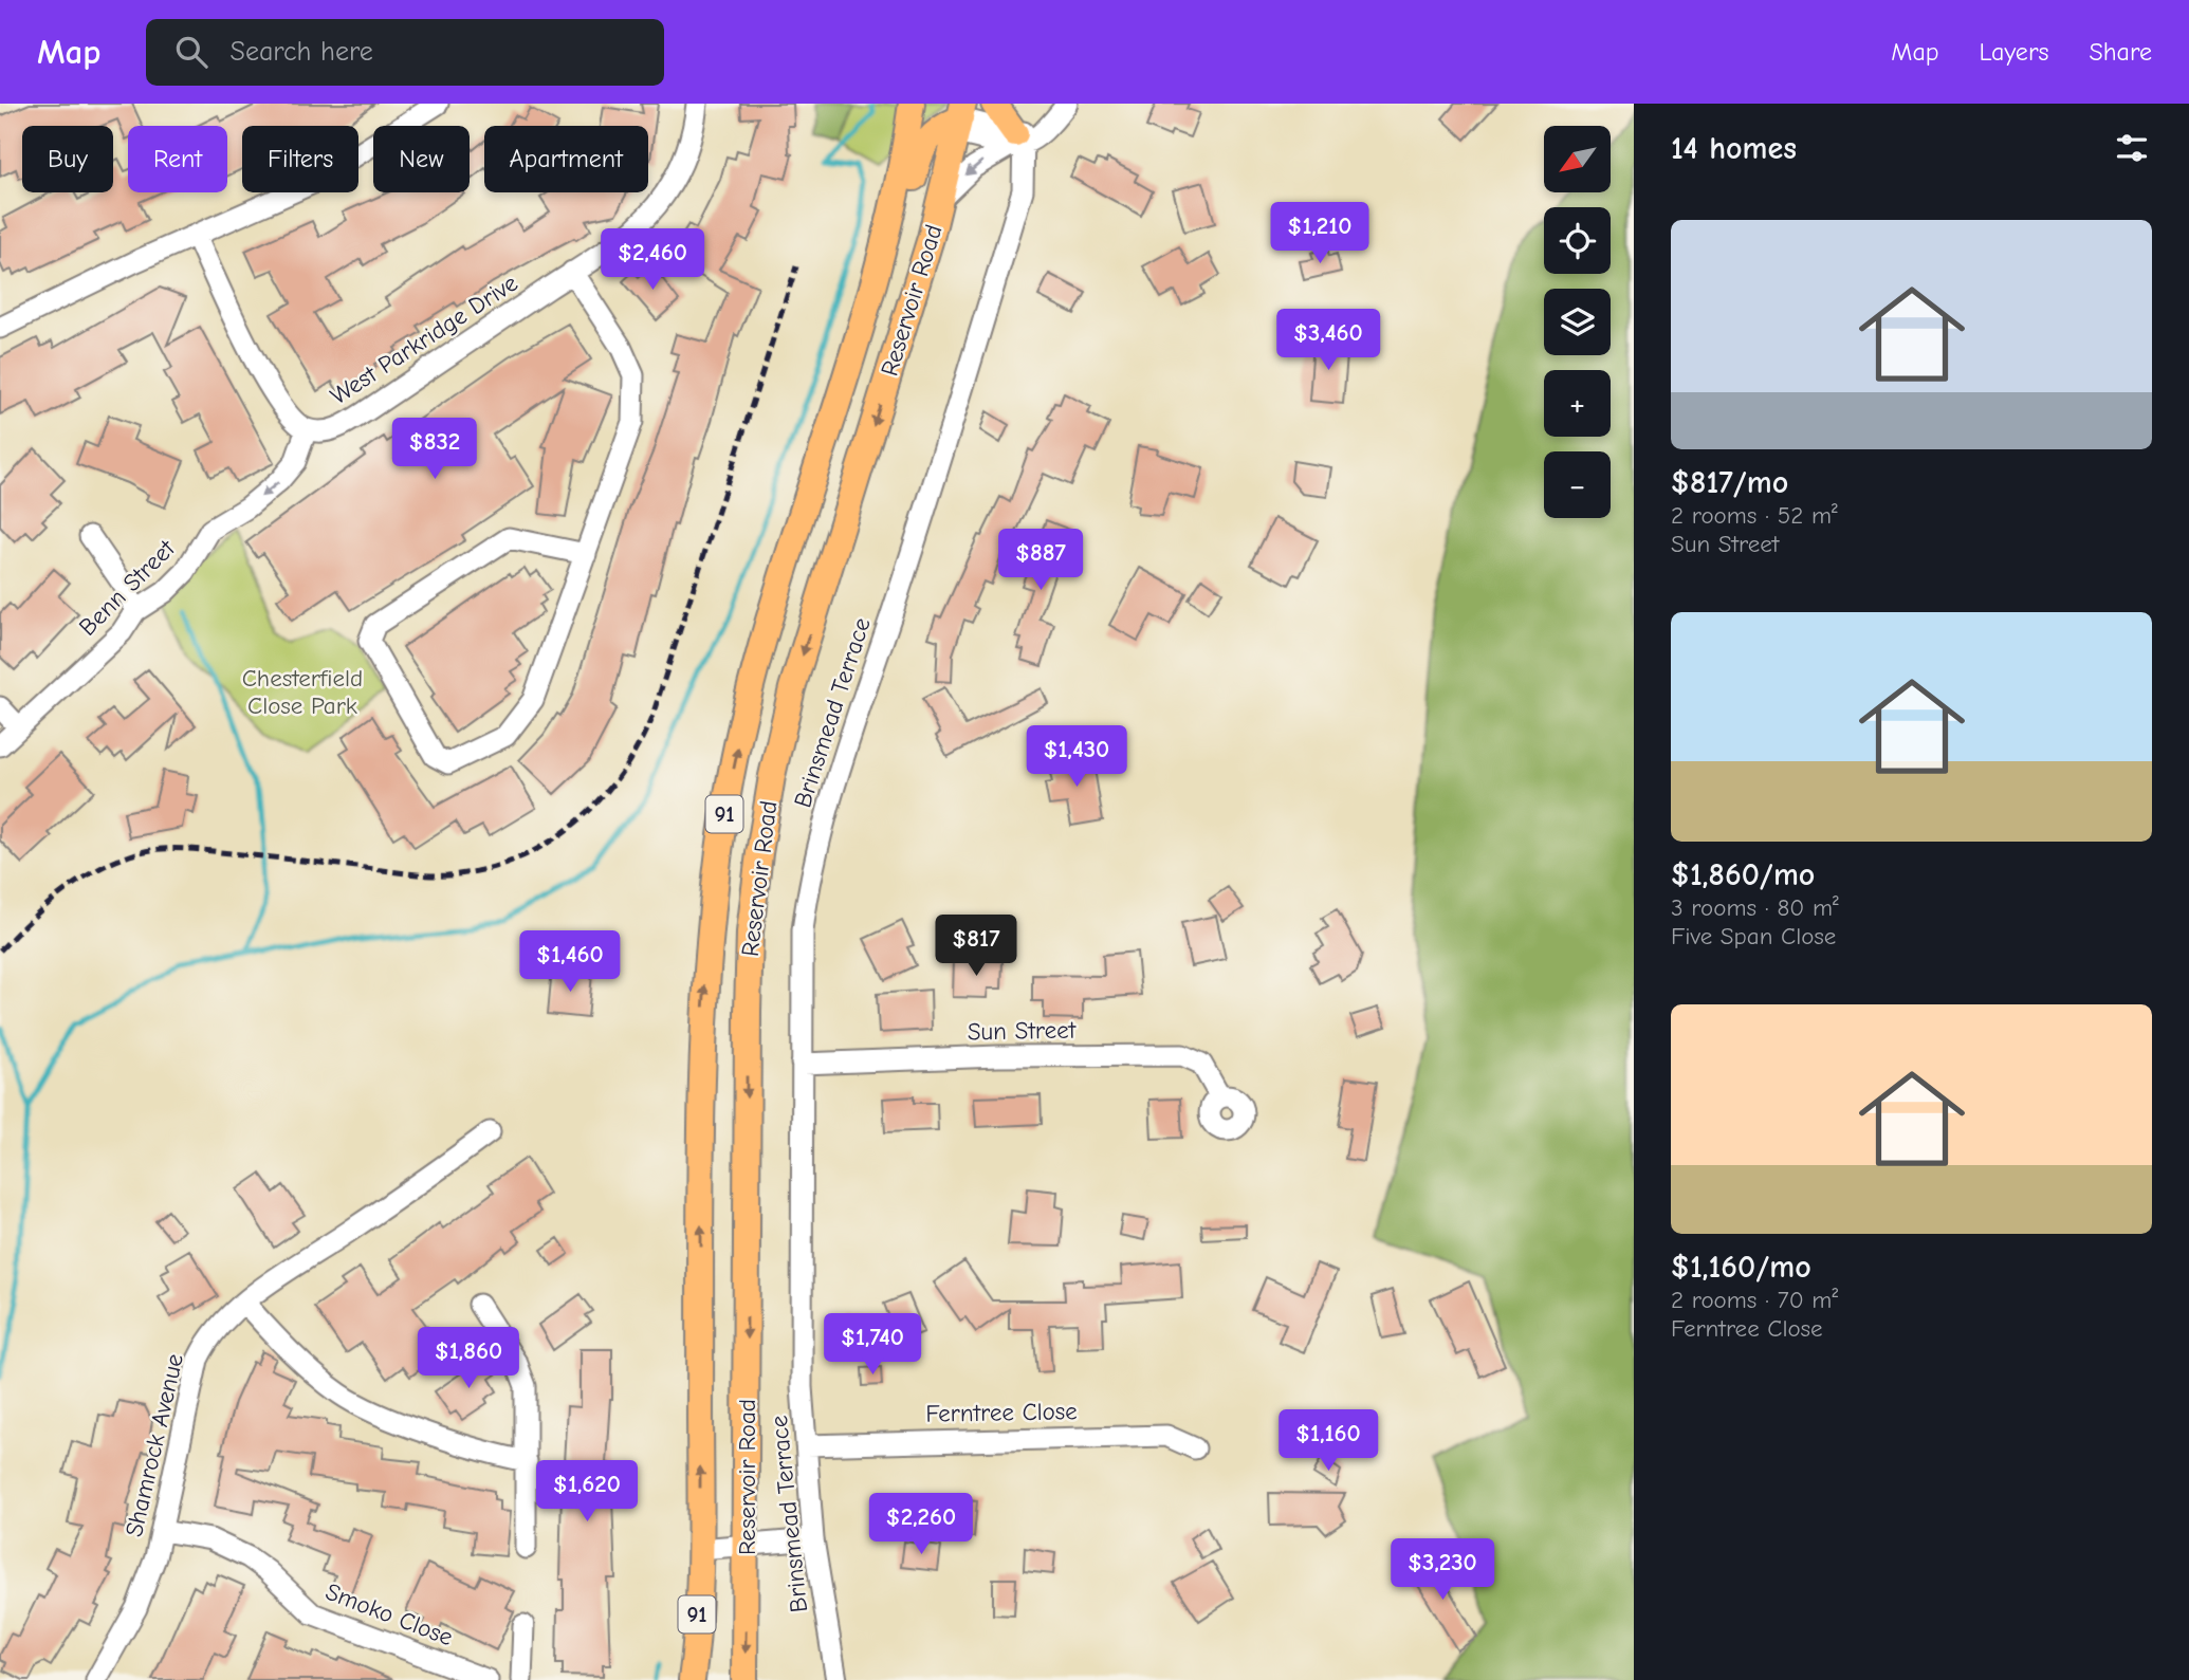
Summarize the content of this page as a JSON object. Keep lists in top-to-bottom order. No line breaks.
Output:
{"streets":{"main road":["Reservoir Road","91"],"street":["West Parkridge Drive","Benn Street","Brinsmead Terrace","Sun Street","Ferntree Close","Shamrock Avenue","Smoko Close"]},"crossings":[["West Parkridge Drive","Benn Street"],["Brinsmead Terrace","Sun Street"],["Brinsmead Terrace","Ferntree Close"],["Shamrock Avenue","Smoko Close"]],"one_way":["Benn Street"],"parks":["Chesterfield Close Park"],"north":"bottom left","page":{"header":"Map","search":"Search here","nav":["Map","Layers","Share"],"heading":"14 homes","map_buttons":["+","−"],"chip":["Buy","Rent","Filters","New","Apartment"],"list":[{"name":"$817/mo","note":"2 rooms · 52 m² · Sun Street"},{"name":"$1,860/mo","note":"3 rooms · 80 m² · Five Span Close"},{"name":"$1,160/mo","note":"2 rooms · 70 m² · Ferntree Close"}],"price":["$1,210","$2,460","$3,460","$832","$887","$1,430","$817","$1,460","$1,740","$1,860","$1,160","$1,620","$2,260","$3,230"]}}
